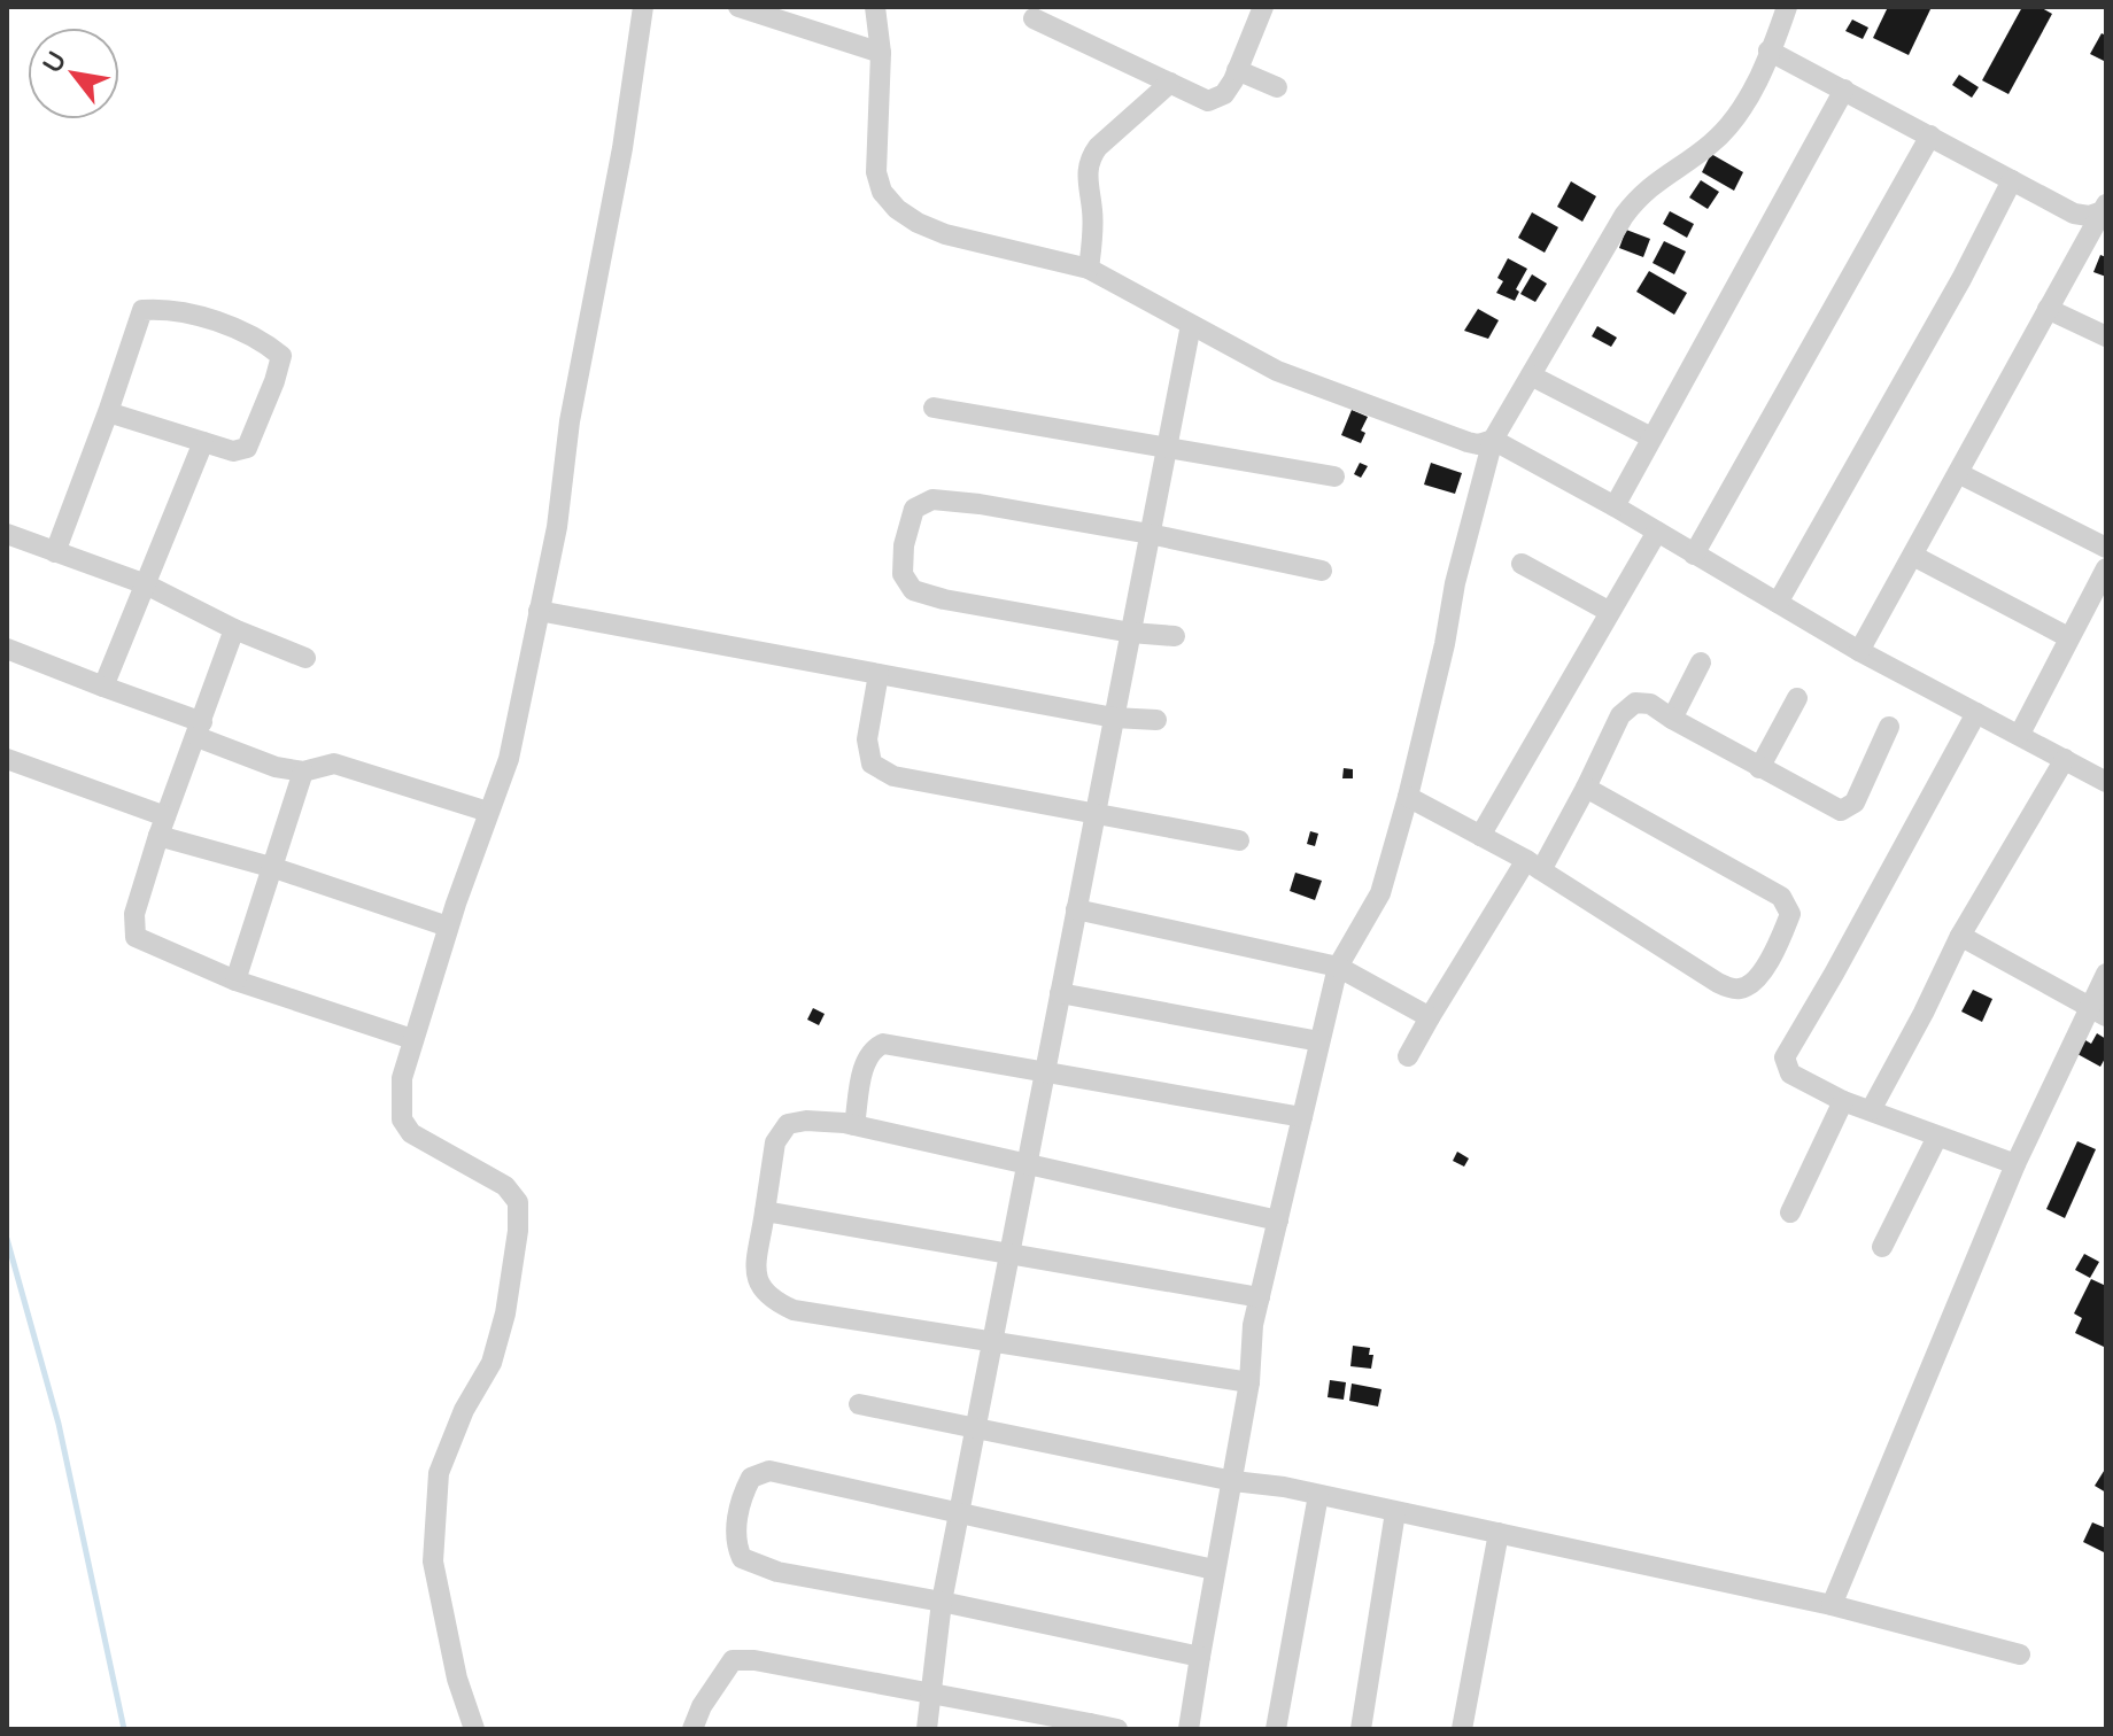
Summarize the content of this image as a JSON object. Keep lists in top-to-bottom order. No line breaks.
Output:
{"north":"top left"}
